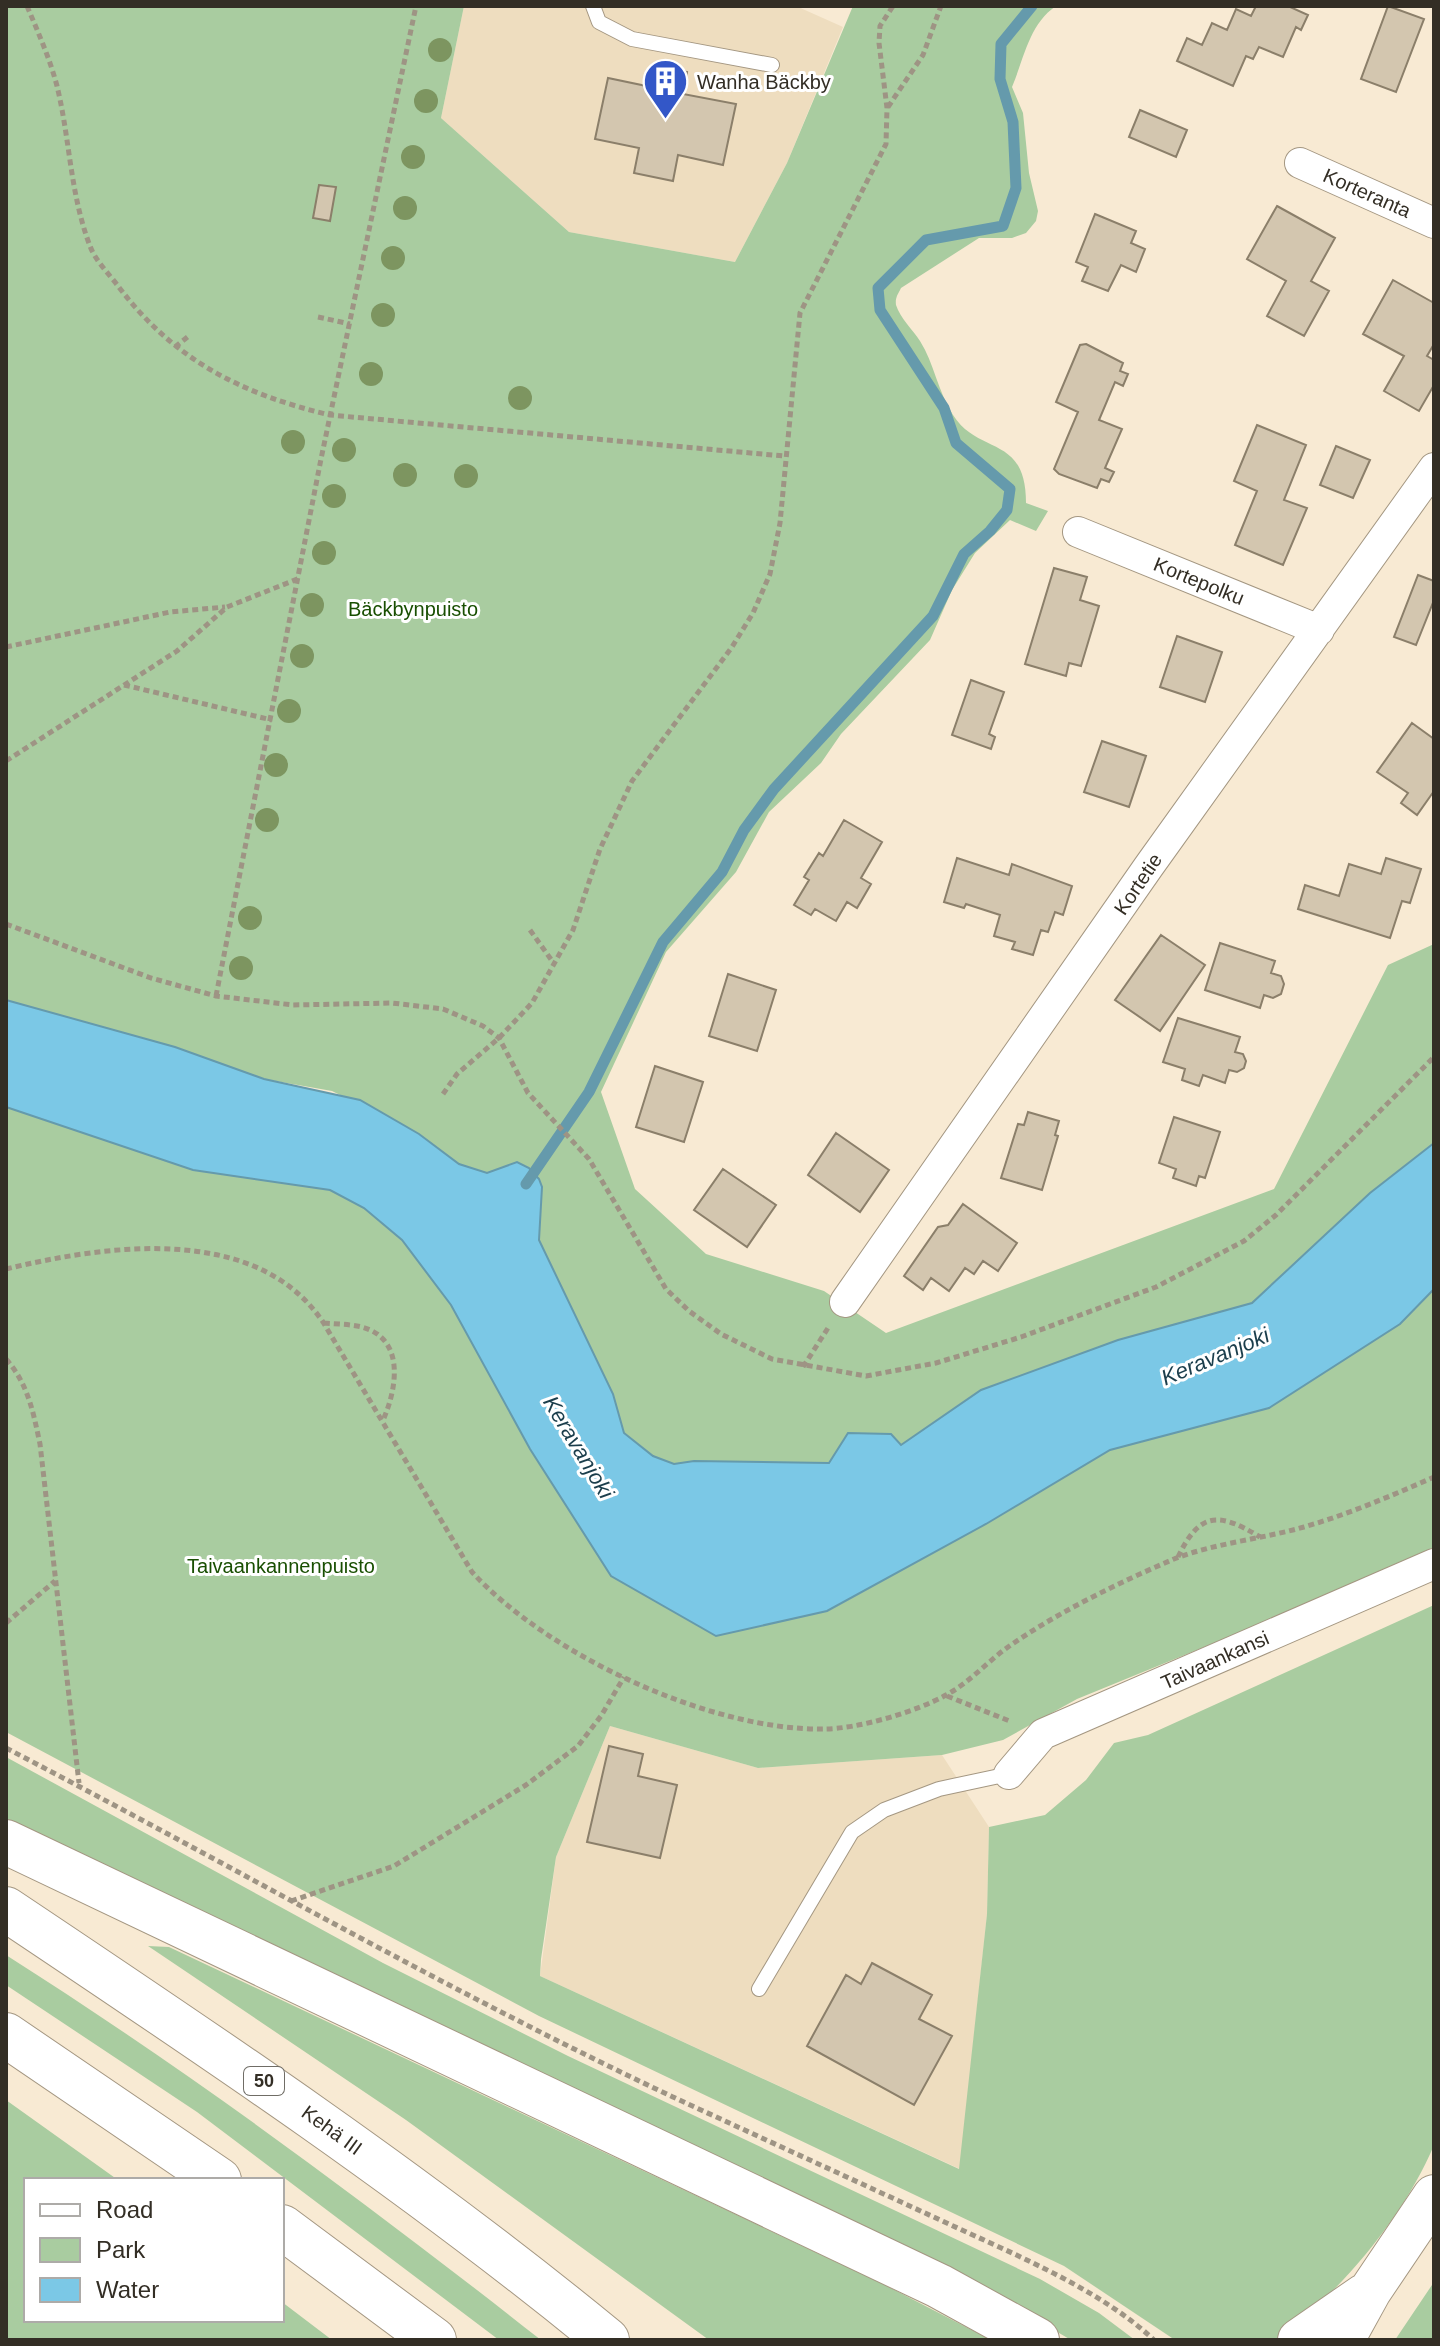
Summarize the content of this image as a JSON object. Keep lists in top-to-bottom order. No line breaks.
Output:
{"streets":{"highway":["50","Kehä III"],"street":["Korteranta","Kortepolku","Kortetie","Taivaankansi"]},"crossings":[["Kortepolku","Kortetie"]],"water":["Keravanjoki"],"parks":["Bäckbynpuisto","Taivaankannenpuisto"],"places":{"building":["Wanha Bäckby"]},"legend":["Road","Park","Water"]}
